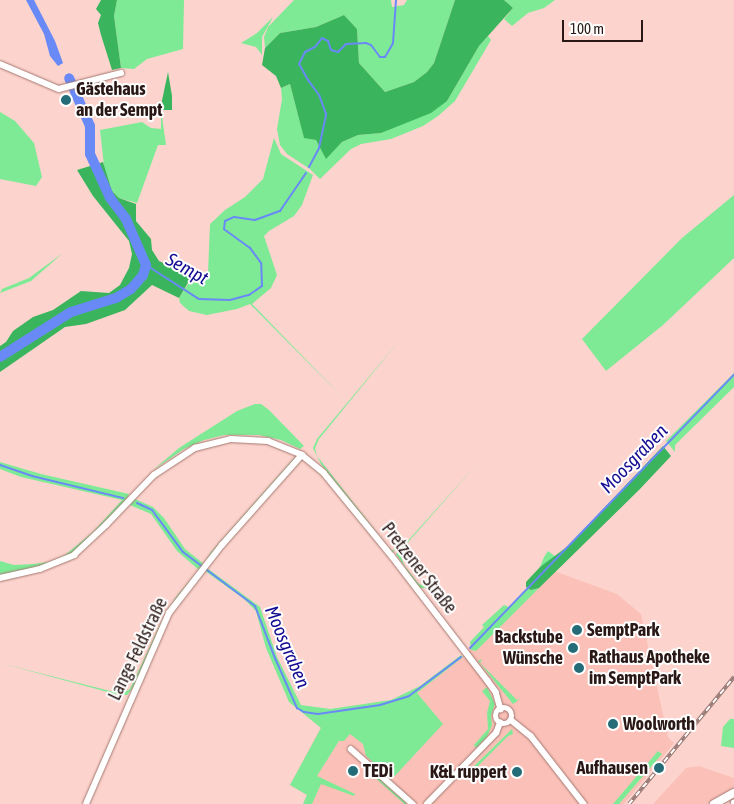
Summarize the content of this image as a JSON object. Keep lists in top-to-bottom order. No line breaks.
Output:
{"streets":{"street":["Pretzener Straße","Lange Feldstraße"]},"crossings":[["Pretzener Straße","Lange Feldstraße"]],"water":["Sempt","Moosgraben"],"places":["Gästehaus an der Sempt","SemptPark","Backstube Wünsche","Rathaus Apotheke im SemptPark","Woolworth","Aufhausen","TEDi","K&L ruppert"],"scale_bar":"100 m"}
